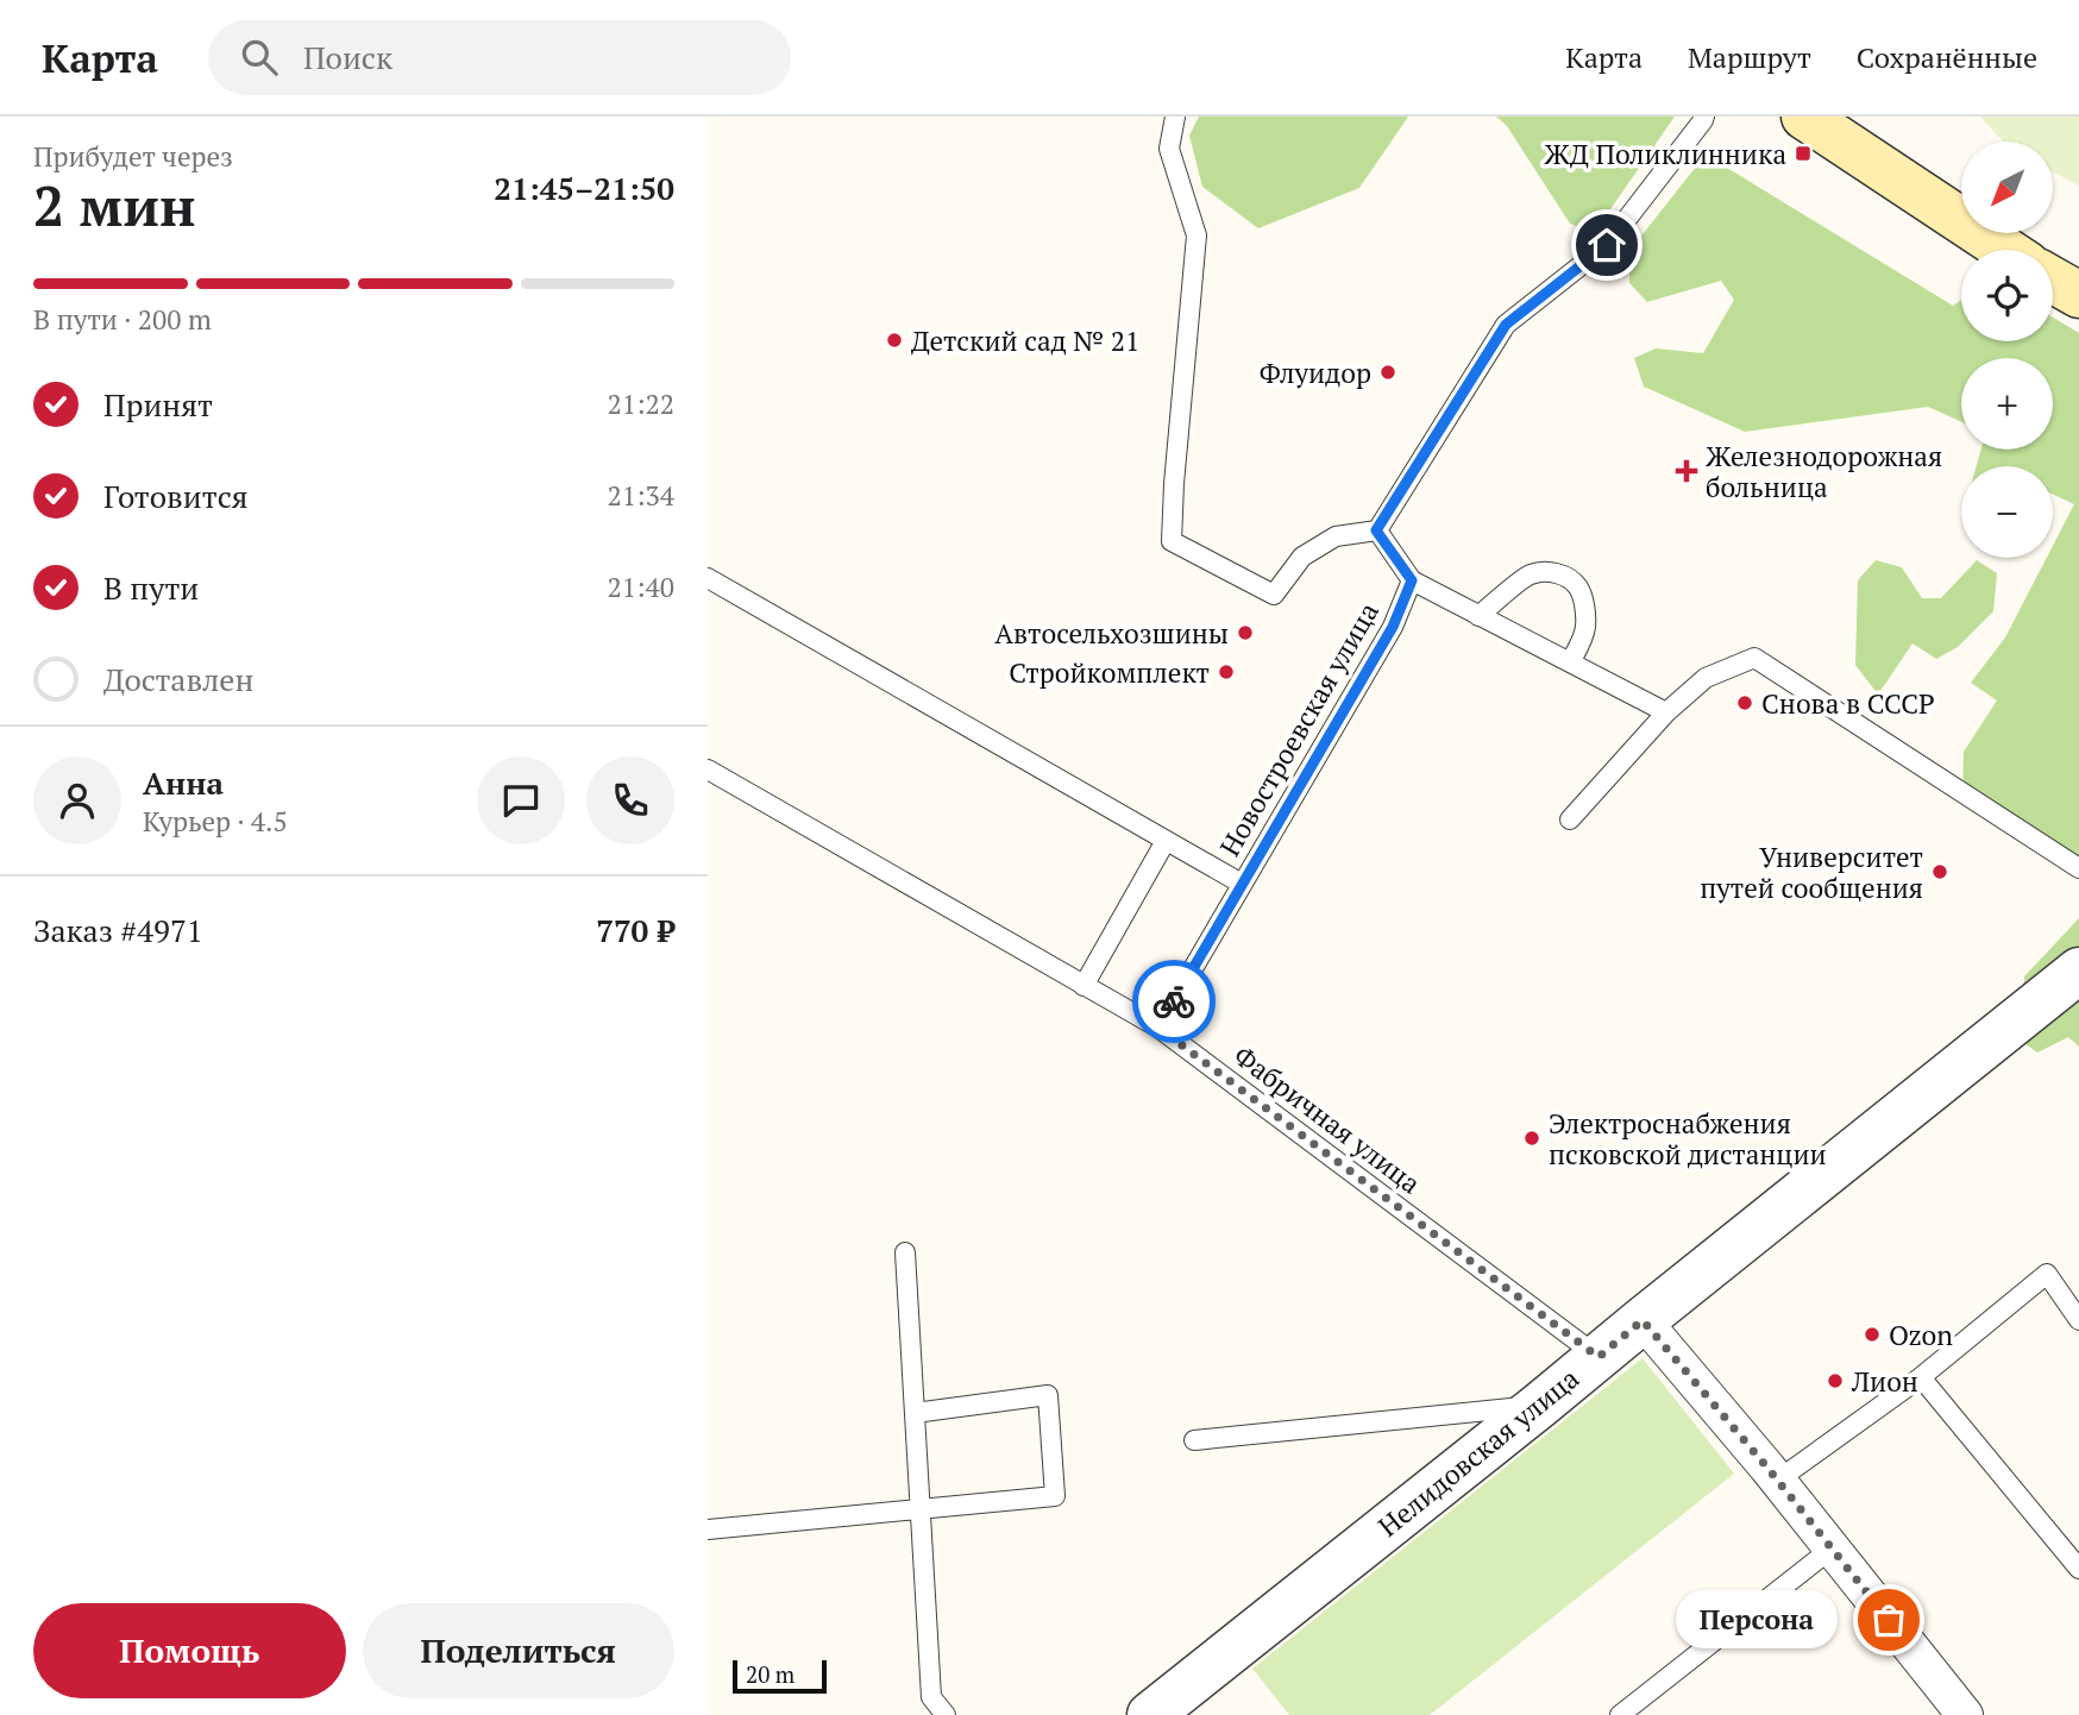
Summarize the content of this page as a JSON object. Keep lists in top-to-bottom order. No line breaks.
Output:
{"streets":{"street":["Нелидовская улица"],"lane":["Новостроевская улица","Фабричная улица"]},"crossings":[["Новостроевская улица","Фабричная улица"],["Фабричная улица","Нелидовская улица"]],"places":{"transit":["ЖД Поликлинника"],"other":["Детский сад № 21","Флуидор","Автосельхозшины","Стройкомплект","Снова в СССР","Университет путей сообщения","Электроснабжения псковской дистанции","Ozon","Лион","Персона"],"health":["Железнодорожная больница"]},"scale_bar":"20 m","north":"bottom left","page":{"header":"Карта","search":"Поиск","nav":["Карта","Маршрут","Сохранённые"],"heading":["2 мин","Прибудет через","21:45–21:50"],"panel":["Анна","Курьер · 4.5","Заказ #4971","770 ₽"],"map_buttons":["+","−"],"bar":"В пути · 200 m","list":[["Принят","21:22"],["Готовится","21:34"],["В пути","21:40"],"Доставлен"],"buttons":["Помощь","Поделиться"],"bubble":"Персона","scale":"20 m"}}
